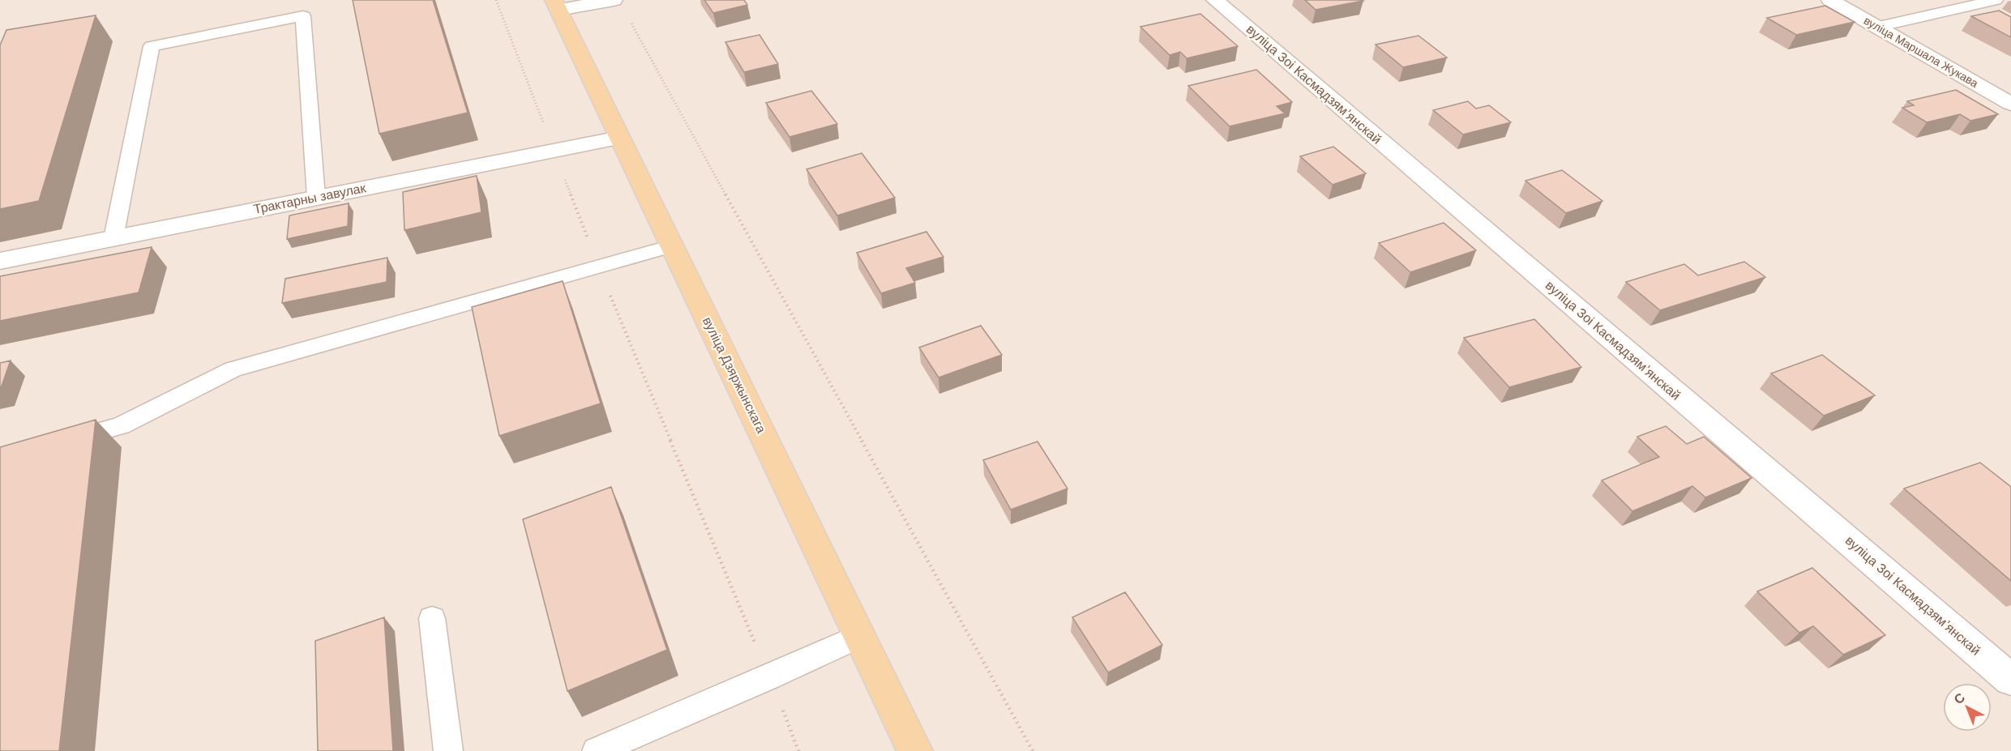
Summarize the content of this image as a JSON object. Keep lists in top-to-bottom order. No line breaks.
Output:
{"streets":{"main road":["вуліца Дзяржынскага"],"street":["вуліца Маршала Жукава","вуліца Зоі Касмадзямʼянскай","Трактарны завулак"]},"crossings":[["Трактарны завулак","вуліца Дзяржынскага"]],"north":"top left"}
